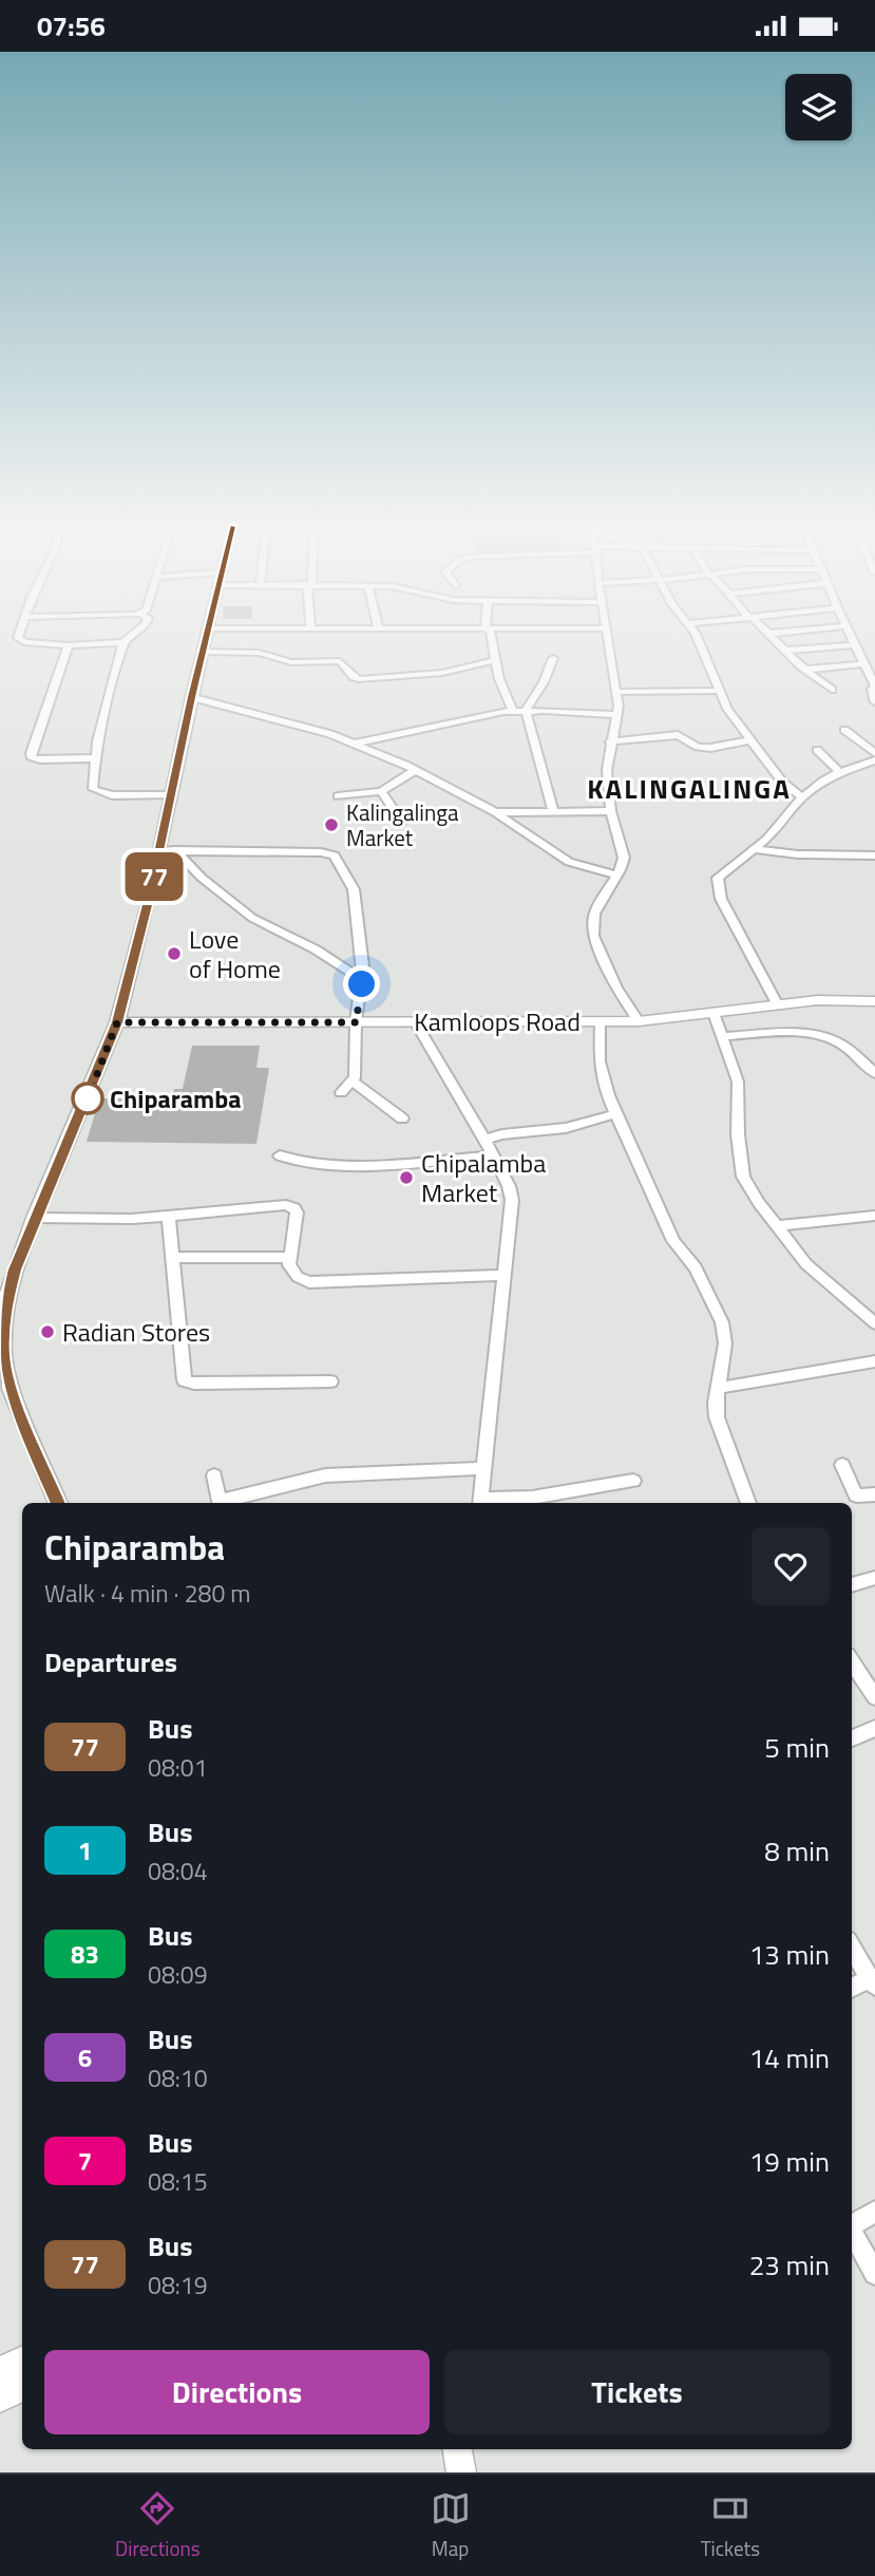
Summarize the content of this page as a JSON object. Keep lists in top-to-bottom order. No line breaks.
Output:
{"streets":{"main road":["Kamloops Road"]},"districts":["KALINGALINGA"],"places":["Kalingalinga Market","Love of Home","Chiparamba","Chipalamba Market","Radian Stores"],"lines":["bus line 77"],"page":{"status":"07:56","on_map":"77","heading":[["Chiparamba","Walk · 4 min · 280 m"],"Departures"],"list":[{"mark":"77","name":"Bus","note":"08:01","value":"5 min"},{"mark":"1","name":"Bus","note":"08:04","value":"8 min"},{"mark":"83","name":"Bus","note":"08:09","value":"13 min"},{"mark":"6","name":"Bus","note":"08:10","value":"14 min"},{"mark":"7","name":"Bus","note":"08:15","value":"19 min"},{"mark":"77","name":"Bus","note":"08:19","value":"23 min"}],"buttons":["Directions","Tickets"],"tabs":["Directions","Map","Tickets"]}}
